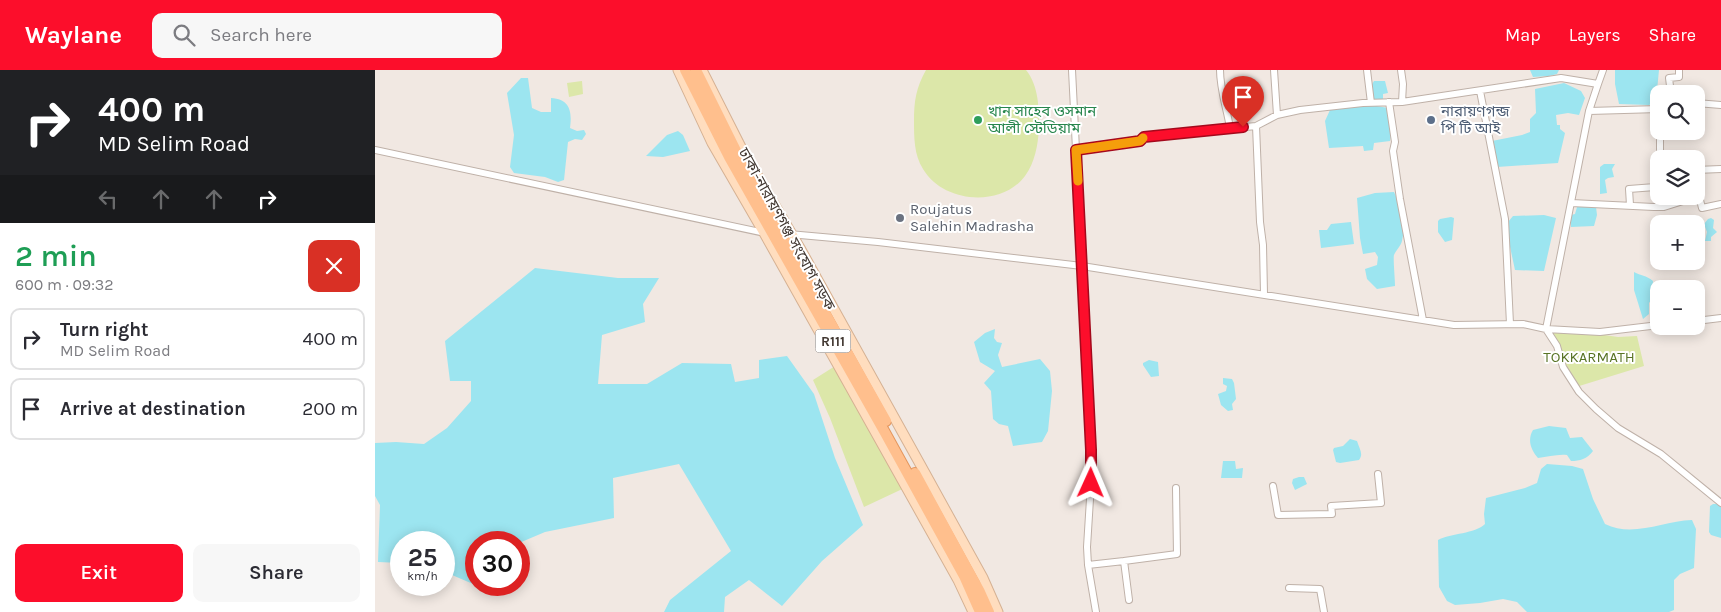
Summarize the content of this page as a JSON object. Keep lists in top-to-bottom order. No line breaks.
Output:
{"streets":{"main road":["ঢাকা-নারায়ণগঞ্জ সংযোগ সড়ক","R111"]},"parks":["TOKKARMATH"],"places":["খান সাহেব ওসমান আলী স্টেডিয়াম","নারায়ণগন্জ পি টি আই","Roujatus Salehin Madrasha"],"page":{"header":"Waylane","search":"Search here","nav":["Map","Layers","Share"],"turn":["400 m","MD Selim Road"],"map_buttons":["+","−"],"heading":["2 min","600 m · 09:32"],"list":[{"name":"Turn right","note":"MD Selim Road","value":"400 m"},{"name":"Arrive at destination","value":"200 m"}],"speed":"25 km/h","limit":"30","buttons":["Exit","Share"]}}
